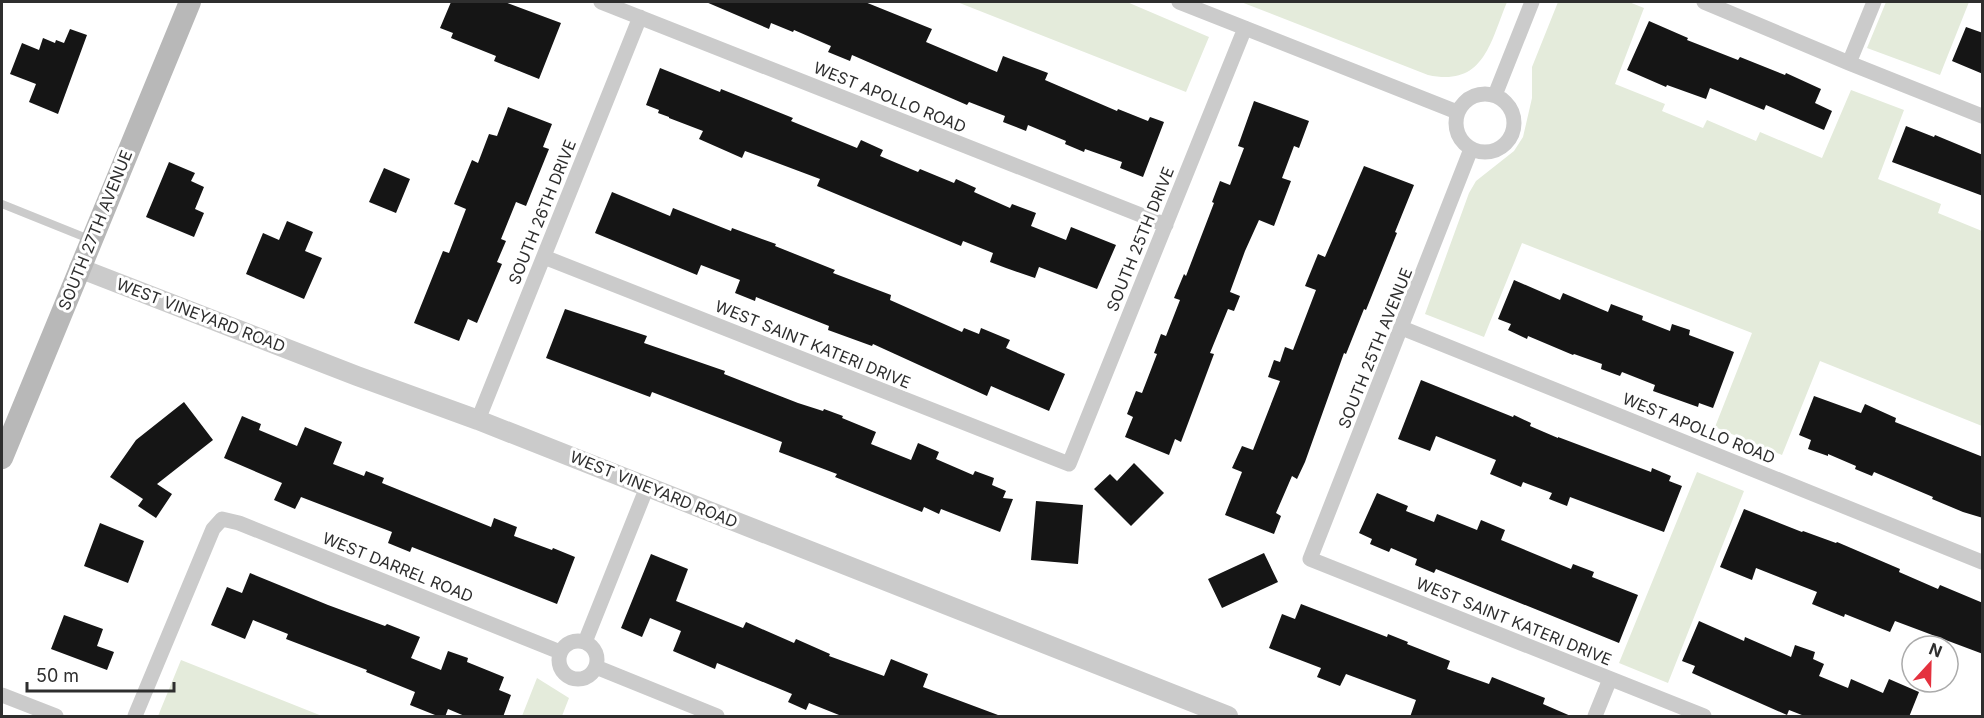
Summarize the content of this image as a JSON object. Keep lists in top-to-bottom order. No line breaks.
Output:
{"streets":{"main road":["SOUTH 27TH AVENUE"],"street":["WEST APOLLO ROAD","SOUTH 26TH DRIVE","SOUTH 25TH DRIVE","WEST VINEYARD ROAD","WEST SAINT KATERI DRIVE","SOUTH 25TH AVENUE","WEST DARREL ROAD"]},"crossings":[["WEST APOLLO ROAD","SOUTH 26TH DRIVE"],["WEST APOLLO ROAD","SOUTH 25TH DRIVE"],["WEST APOLLO ROAD","SOUTH 25TH AVENUE"],["SOUTH 26TH DRIVE","WEST VINEYARD ROAD"],["SOUTH 26TH DRIVE","WEST SAINT KATERI DRIVE"],["SOUTH 27TH AVENUE","WEST VINEYARD ROAD"],["SOUTH 25TH DRIVE","WEST SAINT KATERI DRIVE"],["WEST SAINT KATERI DRIVE","SOUTH 25TH AVENUE"]],"scale_bar":"50 m","north":"top"}
